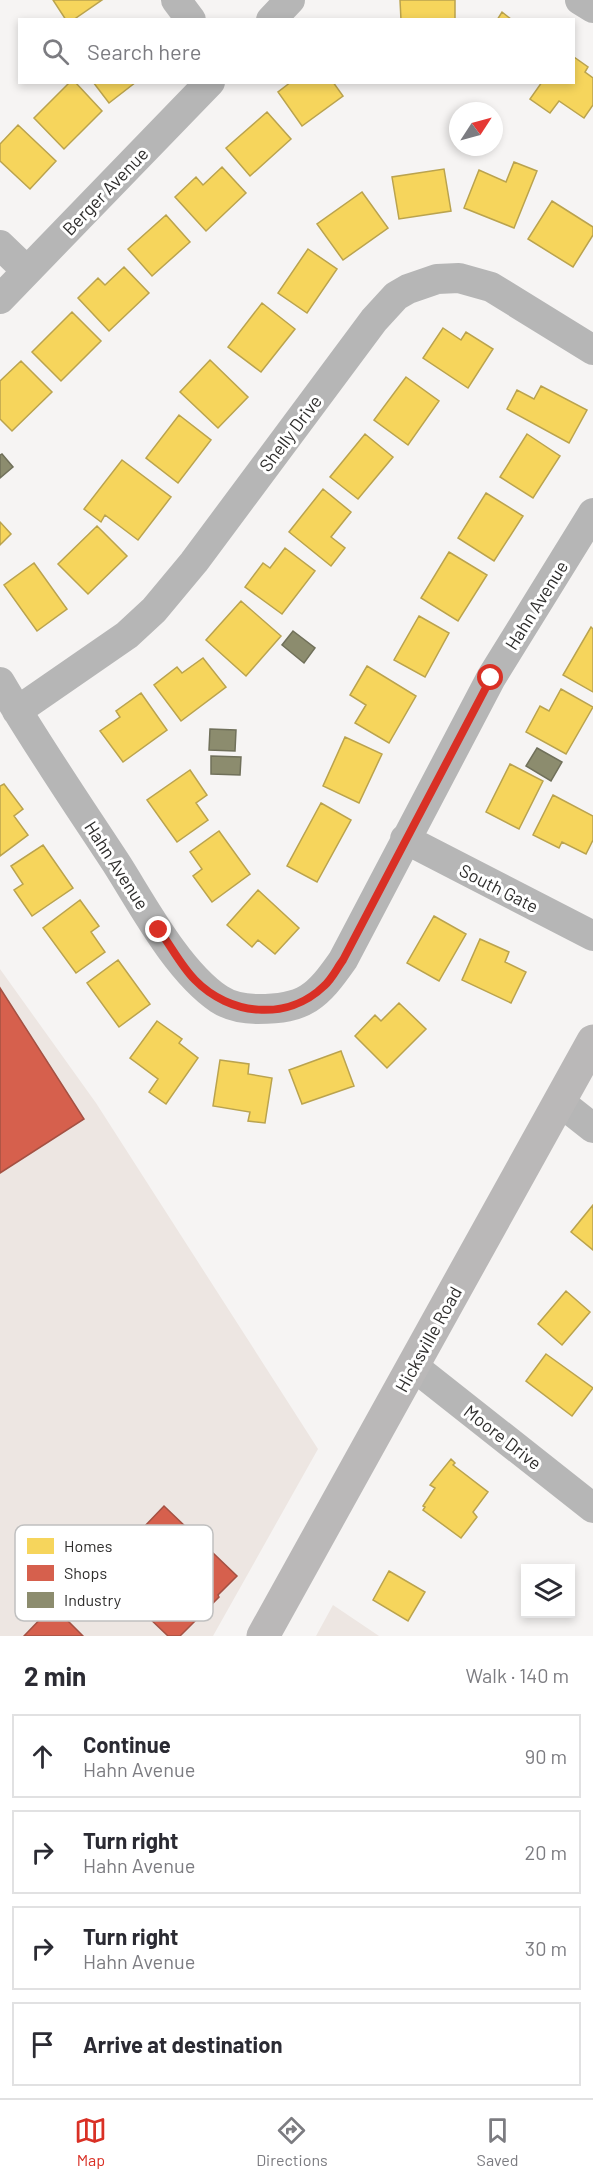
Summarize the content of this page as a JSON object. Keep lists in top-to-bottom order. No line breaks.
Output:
{"streets":{"main road":["Hicksville Road"],"street":["Berger Avenue","Shelly Drive","Hahn Avenue","South Gate","Moore Drive"]},"crossings":[["Shelly Drive","Hahn Avenue"],["Hahn Avenue","South Gate"],["Hicksville Road","Moore Drive"]],"legend":["Homes","Shops","Industry"],"north":"top right","page":{"search":"Search here","heading":["2 min","Walk · 140 m"],"list":[["Continue","Hahn Avenue","90 m"],["Turn right","Hahn Avenue","20 m"],["Turn right","Hahn Avenue","30 m"],"Arrive at destination"],"nav":["Map","Directions","Saved"]}}
